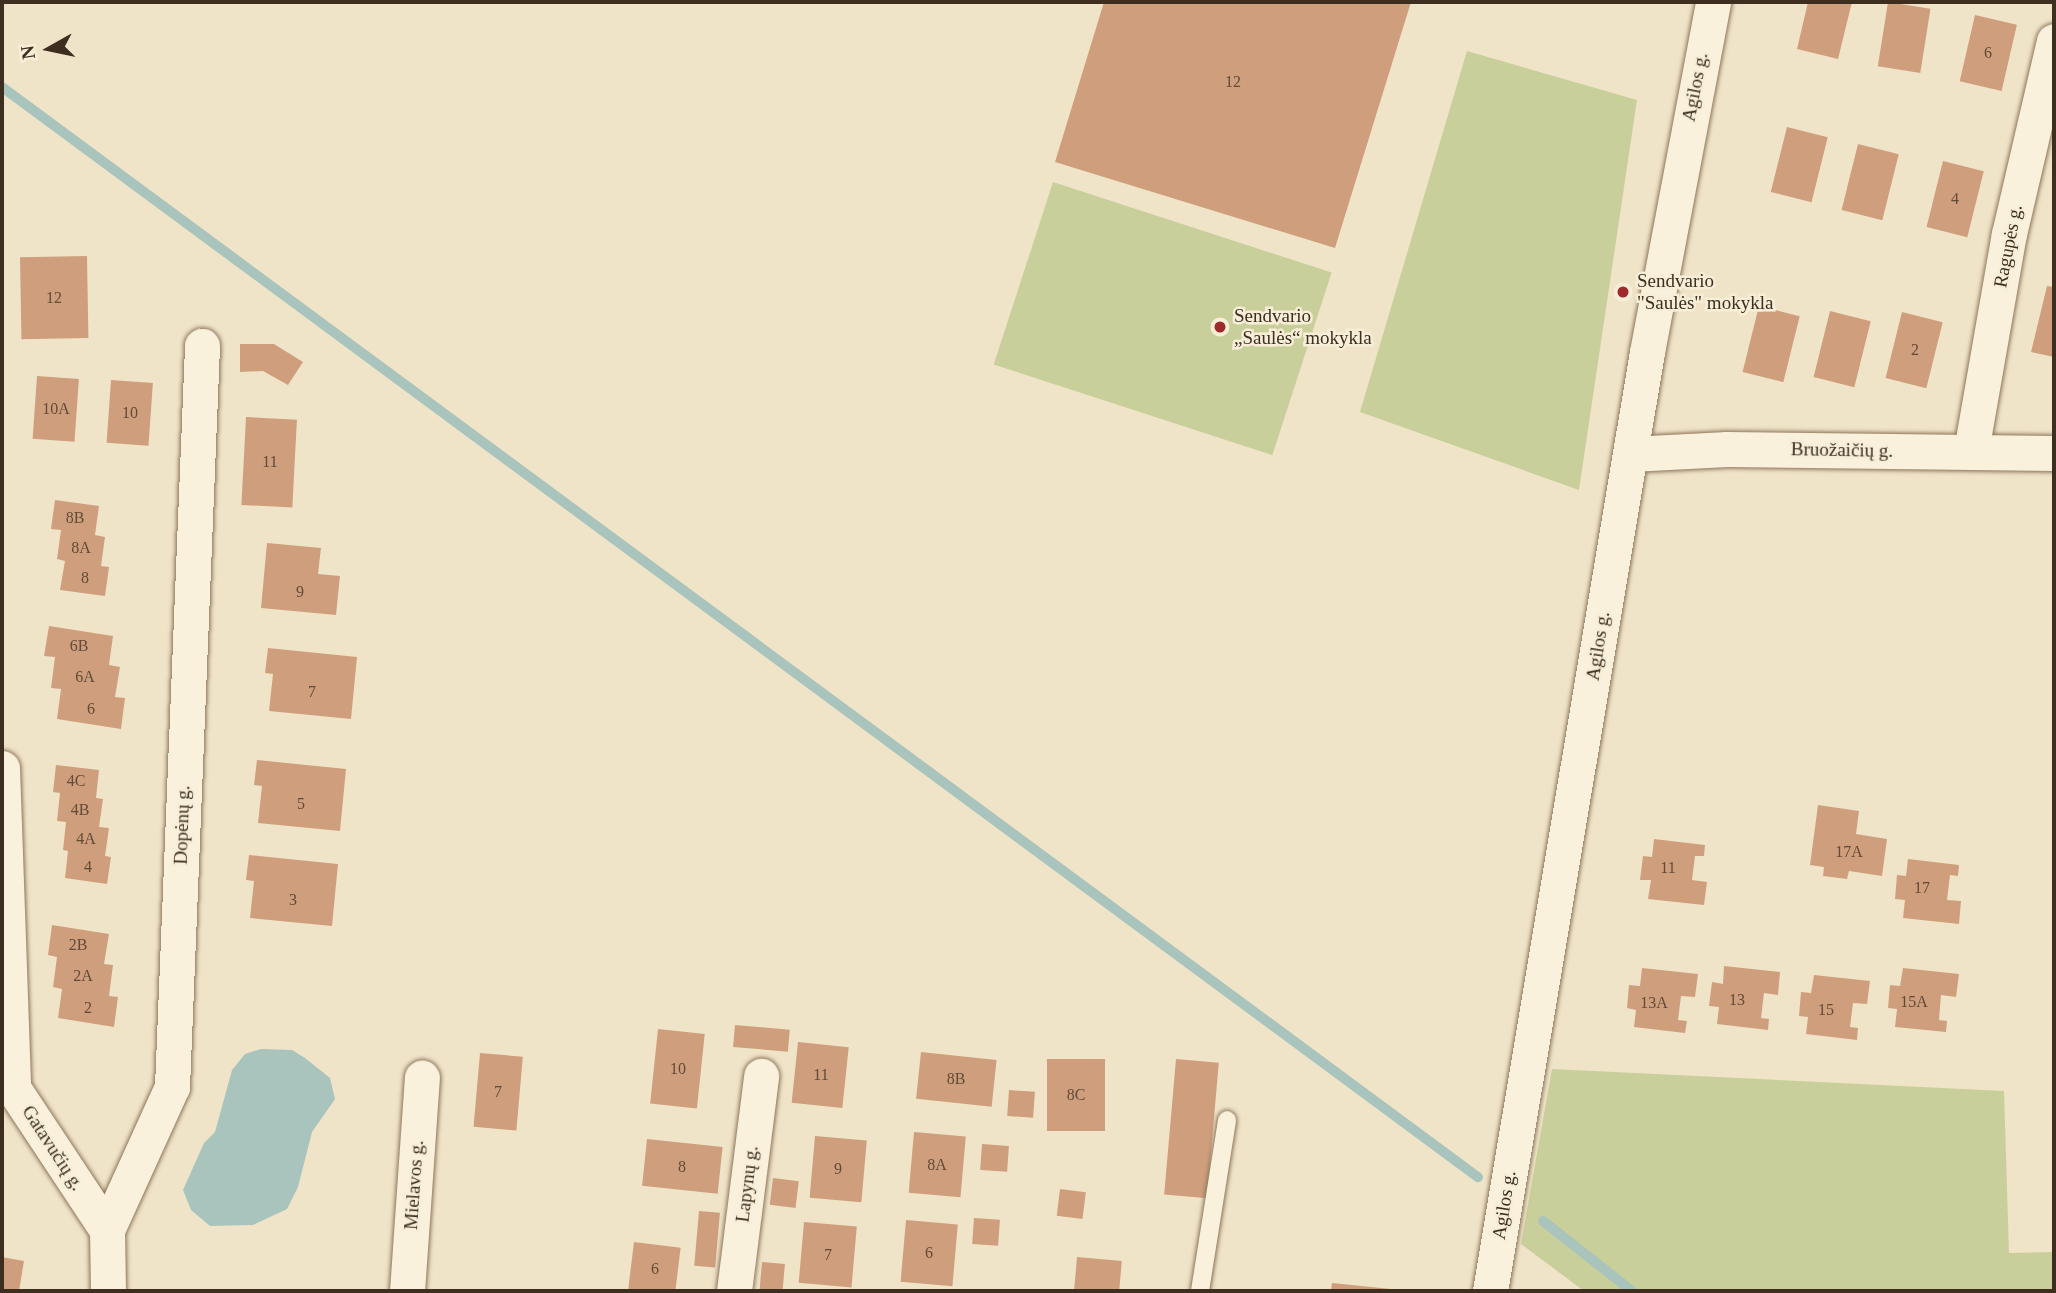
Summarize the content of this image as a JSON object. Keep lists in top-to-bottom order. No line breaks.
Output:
{"streets":{"street":["Agilos g.","Ragupės g.","Bruožaičių g.","Dopėnų g.","Gatavučių g.","Lapynų g.","Mielavos g."]},"crossings":[["Agilos g.","Bruožaičių g."],["Ragupės g.","Bruožaičių g."],["Dopėnų g.","Gatavučių g."]],"places":["Sendvario \"Saulės\" mokykla","Sendvario „Saulės“ mokykla"],"house_numbers":["6","12","4","12","2","10A","10","11","8B","8A","8","9","6B","6A","7","6","4C","5","4B","4A","17A","4","11","17","3","2B","2A","13","15A","13A","2","15","10","11","8B","7","8C","8A","8","9","6","7","6"],"north":"left"}
